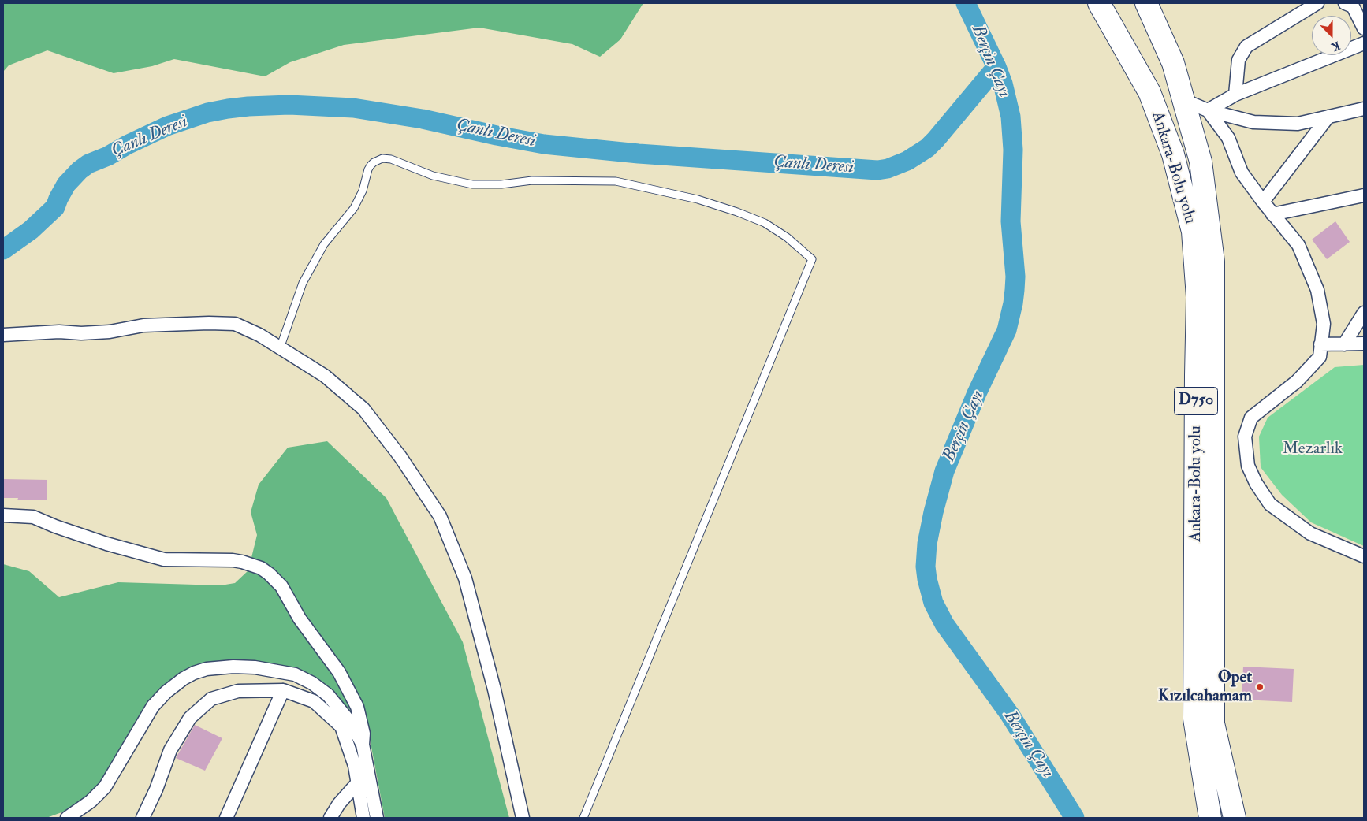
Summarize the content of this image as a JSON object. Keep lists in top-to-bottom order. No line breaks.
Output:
{"streets":{"highway":["Ankara-Bolu yolu","D750"]},"water":["Berçin Çayı","Çanlı Deresi"],"parks":["Mezarlık"],"places":["Opet Kızılcahamam"],"north":"bottom"}
